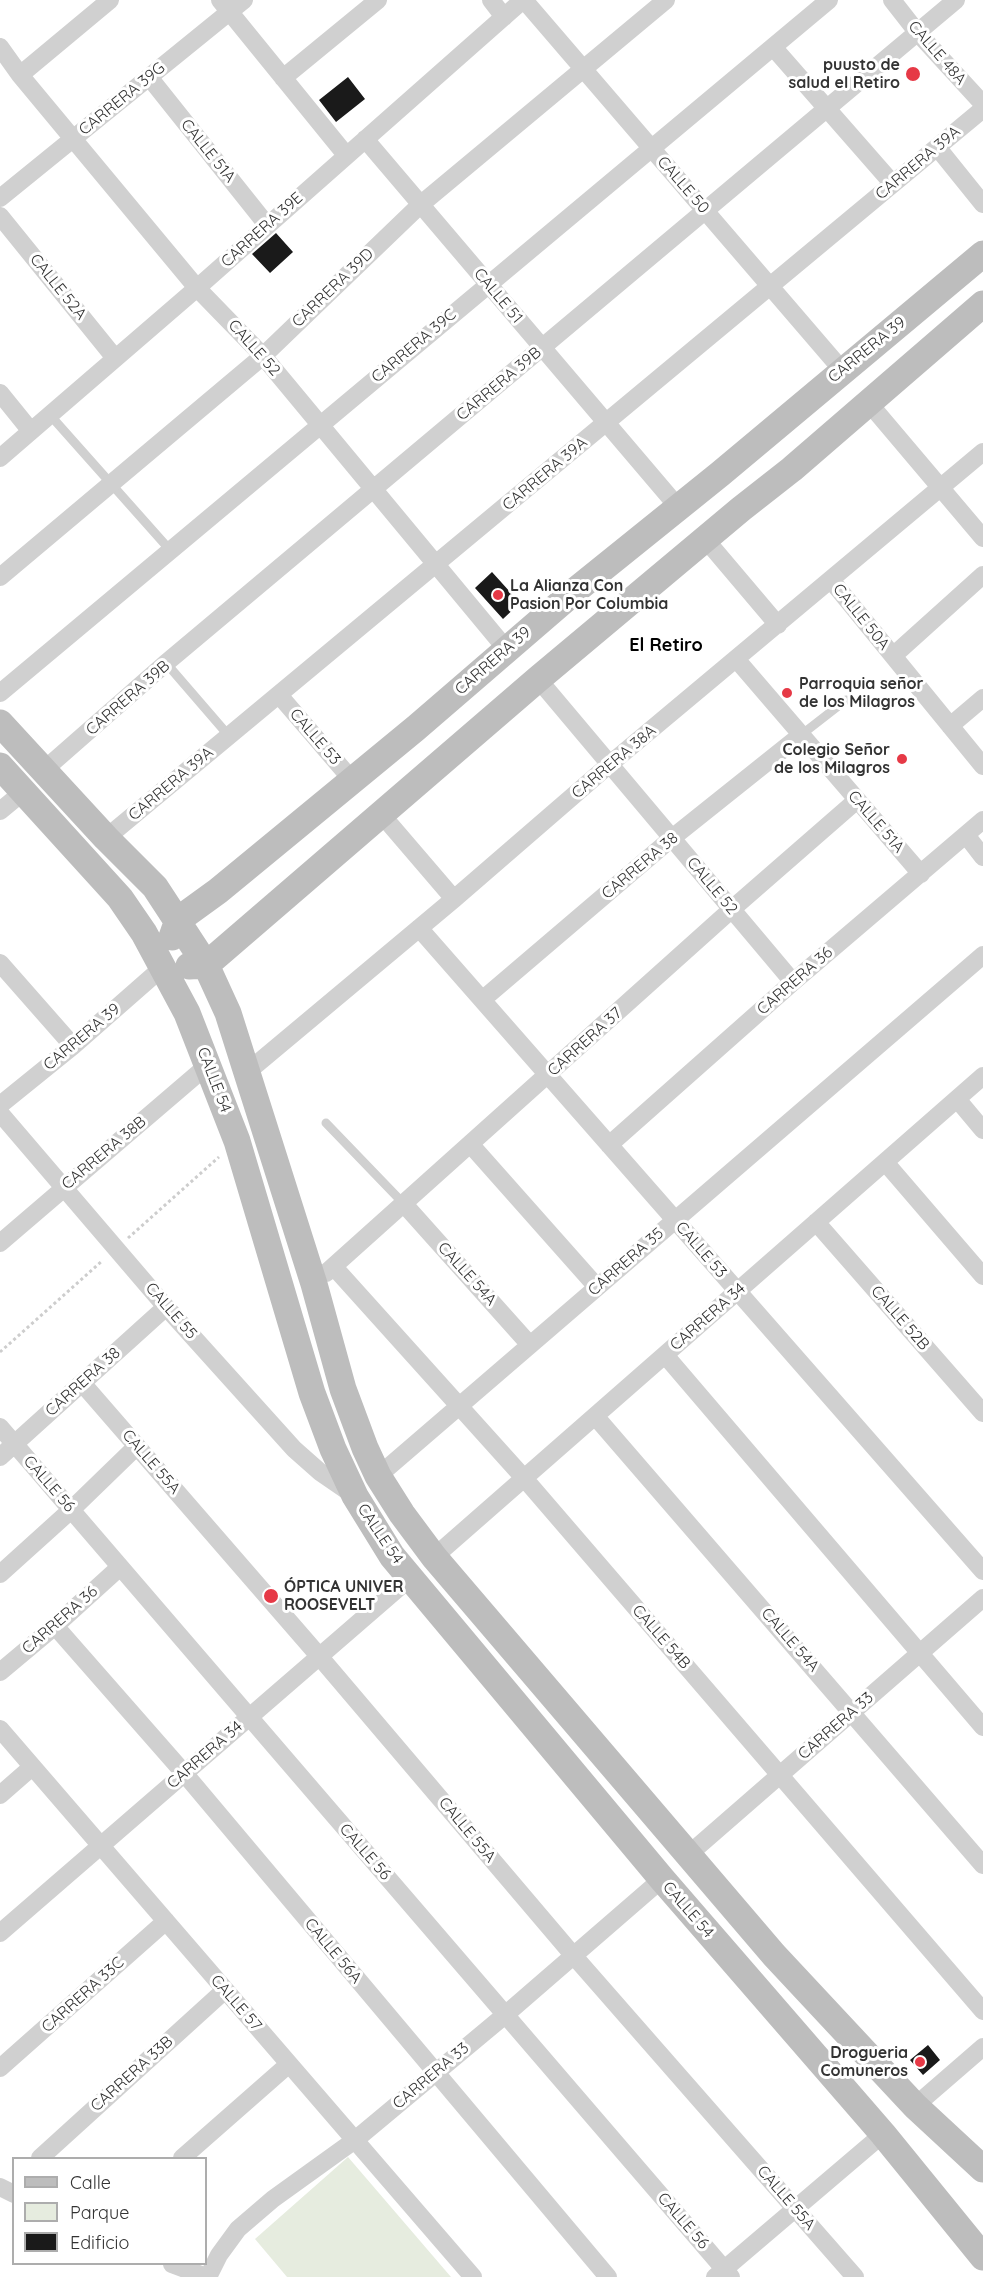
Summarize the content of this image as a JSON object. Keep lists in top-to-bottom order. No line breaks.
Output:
{"streets":{"main road":["CARRERA 39","CALLE 54"],"street":["CALLE 48A","CARRERA 39G","CALLE 51A","CARRERA 39A","CALLE 50","CARRERA 39E","CALLE 52A","CARRERA 39D","CALLE 51","CARRERA 39C","CALLE 52","CARRERA 39B","CALLE 50A","CALLE 53","CARRERA 38A","CARRERA 38","CARRERA 36","CARRERA 37","CARRERA 38B","CARRERA 35","CALLE 54A","CALLE 55","CARRERA 34","CALLE 52B","CALLE 55A","CALLE 56","CALLE 54B","CARRERA 33","CALLE 56A","CARRERA 33C","CALLE 57","CARRERA 33B"]},"crossings":[["CALLE 48A","CARRERA 39B"],["CARRERA 39G","CALLE 51A"],["CARRERA 39G","CALLE 52"],["CALLE 51A","CARRERA 39E"],["CALLE 51A","CARRERA 38A"],["CALLE 51A","CARRERA 38"],["CALLE 51A","CARRERA 36"],["CALLE 51A","CARRERA 37"],["CARRERA 39A","CALLE 50"],["CARRERA 39A","CALLE 51"],["CARRERA 39A","CALLE 52"],["CARRERA 39A","CALLE 53"],["CARRERA 39A","CALLE 54"],["CALLE 50","CARRERA 39E"],["CALLE 50","CARRERA 39D"],["CALLE 50","CARRERA 39C"],["CALLE 50","CARRERA 39"],["CALLE 50","CARRERA 39B"],["CARRERA 39E","CALLE 52A"],["CARRERA 39E","CALLE 51"],["CARRERA 39E","CALLE 52"],["CARRERA 39D","CALLE 51"],["CARRERA 39D","CALLE 52"],["CALLE 51","CARRERA 39C"],["CALLE 51","CARRERA 39"],["CALLE 51","CARRERA 39B"],["CARRERA 39C","CALLE 52"],["CALLE 52","CARRERA 39"],["CALLE 52","CARRERA 39B"],["CALLE 52","CARRERA 38A"],["CALLE 52","CARRERA 38"],["CALLE 52","CARRERA 36"],["CALLE 52","CARRERA 37"],["CARRERA 39","CALLE 53"],["CARRERA 39","CALLE 54"],["CARRERA 39B","CALLE 54"],["CALLE 50A","CARRERA 38A"],["CALLE 53","CARRERA 38A"],["CALLE 53","CARRERA 38"],["CALLE 53","CARRERA 36"],["CALLE 53","CARRERA 37"],["CALLE 53","CARRERA 35"],["CALLE 53","CARRERA 34"],["CARRERA 38A","CALLE 54"],["CARRERA 38","CALLE 55"],["CARRERA 38","CALLE 55A"],["CARRERA 38","CALLE 56"],["CARRERA 36","CALLE 56"],["CARRERA 36","CALLE 56A"],["CARRERA 37","CALLE 54"],["CARRERA 37","CALLE 54A"],["CARRERA 37","CALLE 54B"],["CALLE 54","CARRERA 38B"],["CALLE 54","CARRERA 35"],["CALLE 54","CALLE 55"],["CALLE 54","CARRERA 34"],["CALLE 54","CARRERA 33"],["CARRERA 38B","CALLE 55"],["CARRERA 35","CALLE 54A"],["CARRERA 35","CALLE 54B"],["CALLE 54A","CARRERA 34"],["CALLE 54A","CARRERA 33"],["CARRERA 34","CALLE 52B"],["CARRERA 34","CALLE 55A"],["CARRERA 34","CALLE 56"],["CARRERA 34","CALLE 54B"],["CARRERA 34","CALLE 56A"],["CARRERA 34","CALLE 57"],["CALLE 55A","CARRERA 33"],["CALLE 56","CARRERA 33"],["CALLE 54B","CARRERA 33"],["CARRERA 33","CALLE 56A"],["CARRERA 33","CALLE 57"],["CARRERA 33C","CALLE 57"],["CALLE 57","CARRERA 33B"]],"districts":["El Retiro"],"places":["puusto de salud el Retiro","La Alianza Con Pasion Por Columbia","Parroquia señor de los Milagros","Colegio Señor de los Milagros","ÓPTICA UNIVER ROOSEVELT","Drogueria Comuneros"],"legend":["Calle","Parque","Edificio"]}
